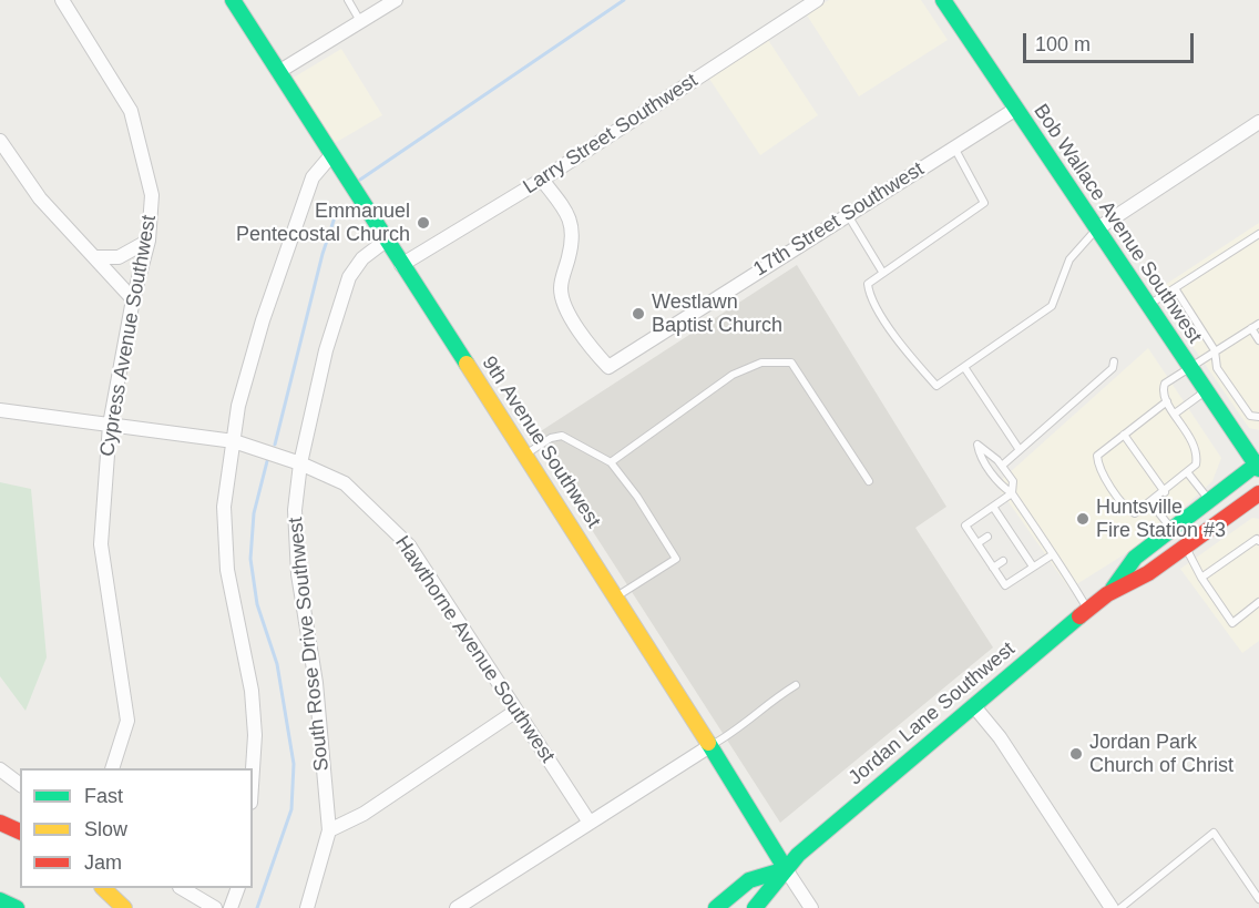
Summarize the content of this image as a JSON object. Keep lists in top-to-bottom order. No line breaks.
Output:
{"streets":{"main road":["Bob Wallace Avenue Southwest","9th Avenue Southwest","Jordan Lane Southwest"],"street":["Larry Street Southwest","17th Street Southwest","Cypress Avenue Southwest","South Rose Drive Southwest","Hawthorne Avenue Southwest"]},"crossings":[["Larry Street Southwest","17th Street Southwest"],["Larry Street Southwest","9th Avenue Southwest"],["17th Street Southwest","Bob Wallace Avenue Southwest"],["Bob Wallace Avenue Southwest","Jordan Lane Southwest"],["Cypress Avenue Southwest","Hawthorne Avenue Southwest"],["9th Avenue Southwest","South Rose Drive Southwest"],["9th Avenue Southwest","Jordan Lane Southwest"],["South Rose Drive Southwest","Hawthorne Avenue Southwest"]],"places":["Emmanuel Pentecostal Church","Westlawn Baptist Church","Huntsville Fire Station #3","Jordan Park Church of Christ"],"legend":["Fast","Slow","Jam"],"scale_bar":"100 m"}
